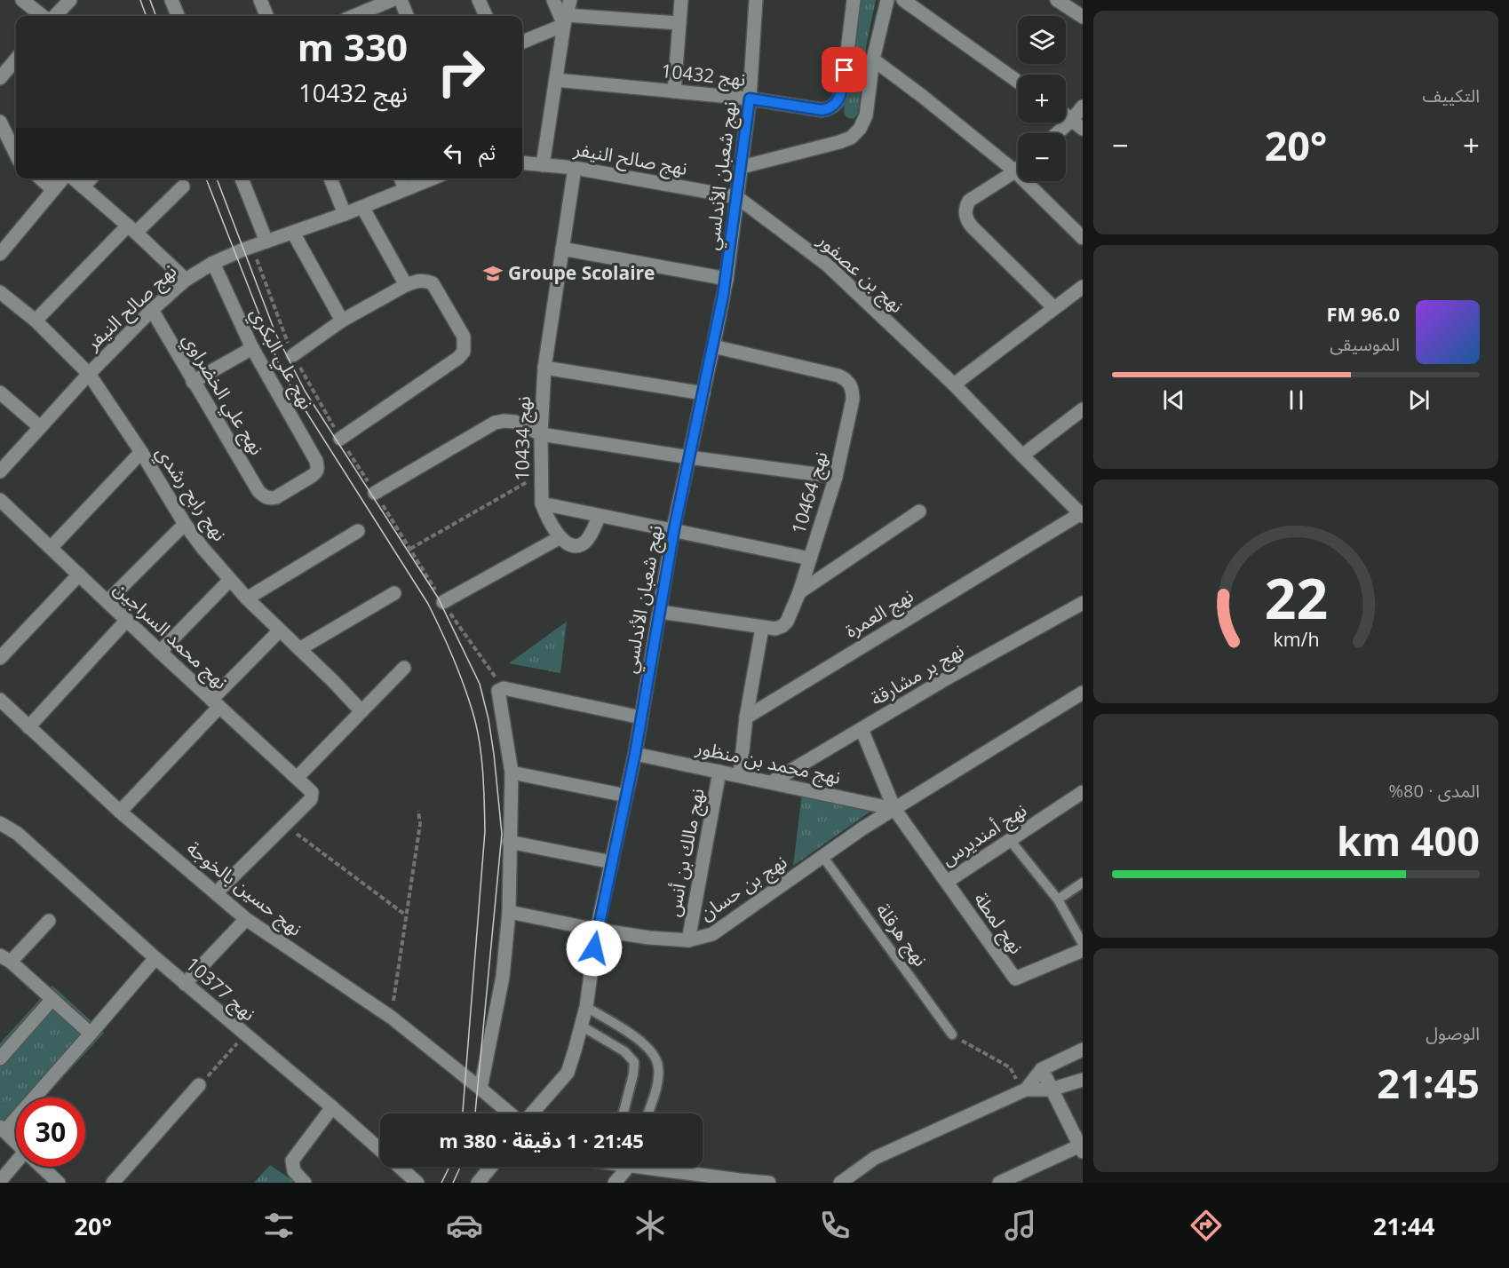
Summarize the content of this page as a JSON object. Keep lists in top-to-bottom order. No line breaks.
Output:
{"streets":{"street":["نهج 10432","نهج صالح النيفر","نهج شعبان الأندلسي","نهج بن عصفور","نهج علي البكري","نهج علي الخضراوي","نهج 10434","نهج 10464","نهج رابح رشدي","نهج العمرة","نهج محمد السراجين","نهج بر مشارقة","نهج محمد بن منظور","نهج أمنديرس","نهج مالك بن أنس","نهج بن حسان","نهج حسين بالخوجة","نهج لمطة","نهج 10377"],"lane":["نهج هرقلة"]},"crossings":[["نهج 10432","نهج شعبان الأندلسي"],["نهج صالح النيفر","نهج شعبان الأندلسي"],["نهج صالح النيفر","نهج بن عصفور"],["نهج صالح النيفر","نهج علي البكري"],["نهج صالح النيفر","نهج علي الخضراوي"],["نهج صالح النيفر","نهج 10434"],["نهج صالح النيفر","نهج رابح رشدي"],["نهج شعبان الأندلسي","نهج بن عصفور"],["نهج شعبان الأندلسي","نهج 10434"],["نهج شعبان الأندلسي","نهج 10464"],["نهج شعبان الأندلسي","نهج محمد بن منظور"],["نهج شعبان الأندلسي","نهج بن حسان"],["نهج بن عصفور","نهج العمرة"],["نهج علي البكري","نهج علي الخضراوي"],["نهج 10434","نهج 10464"],["نهج بر مشارقة","نهج محمد بن منظور"],["نهج بر مشارقة","نهج أمنديرس"],["نهج محمد بن منظور","نهج أمنديرس"],["نهج محمد بن منظور","نهج مالك بن أنس"],["نهج محمد بن منظور","نهج بن حسان"],["نهج أمنديرس","نهج بن حسان"],["نهج أمنديرس","نهج لمطة"],["نهج مالك بن أنس","نهج بن حسان"],["نهج بن حسان","نهج هرقلة"]],"places":{"school or university":["Groupe Scolaire"]},"page":{"tile":["التكييف",["المدى · 80%","400 km"],["الوصول","21:45"]],"map_buttons":["+","−"],"turn":["330 m","نهج 10432"],"heat":["−","20°","+"],"then":"ثم","song":["96.0 FM","الموسيقى"],"limit":"30","trip":"21:45 · 1 دقيقة · 380 m","tabs":["21:44","20°"],"gauge":["22","km/h"]}}
